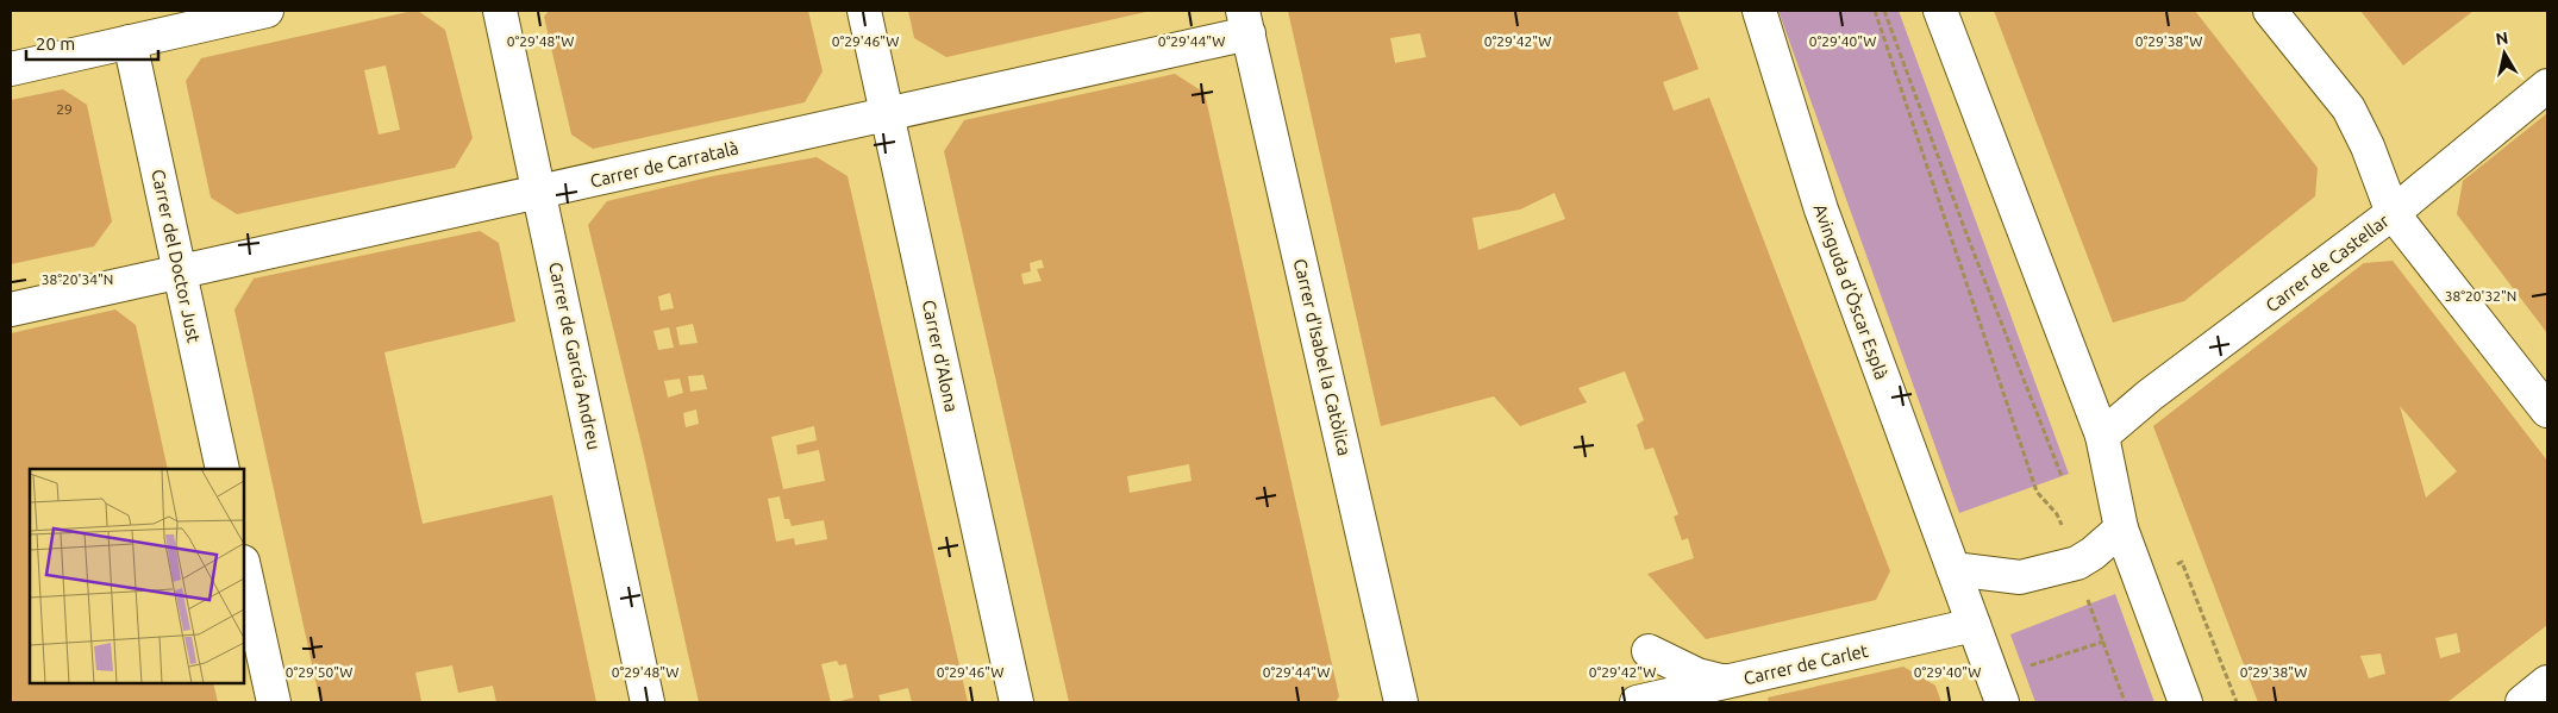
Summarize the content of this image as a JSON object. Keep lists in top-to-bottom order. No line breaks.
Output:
{"streets":{"street":["Carrer de Carratalà","Carrer del Doctor Just","Carrer de Castellar","Avinguda d'Òscar Esplà","Carrer de García Andreu","Carrer d'Alona","Carrer d'Isabel la Catòlica","Carrer de Carlet"]},"crossings":[["Carrer de Carratalà","Carrer del Doctor Just"],["Carrer de Carratalà","Carrer de García Andreu"],["Carrer de Carratalà","Carrer d'Alona"],["Carrer de Carratalà","Carrer d'Isabel la Catòlica"],["Avinguda d'Òscar Esplà","Carrer de Carlet"]],"house_numbers":["29"],"scale_bar":"20 m","north":"top","coordinates":["0°29'48\"W","0°29'46\"W","0°29'42\"W","0°29'40\"W","0°29'44\"W","0°29'38\"W","38°20'34\"N","38°20'32\"N","0°29'50\"W"]}
